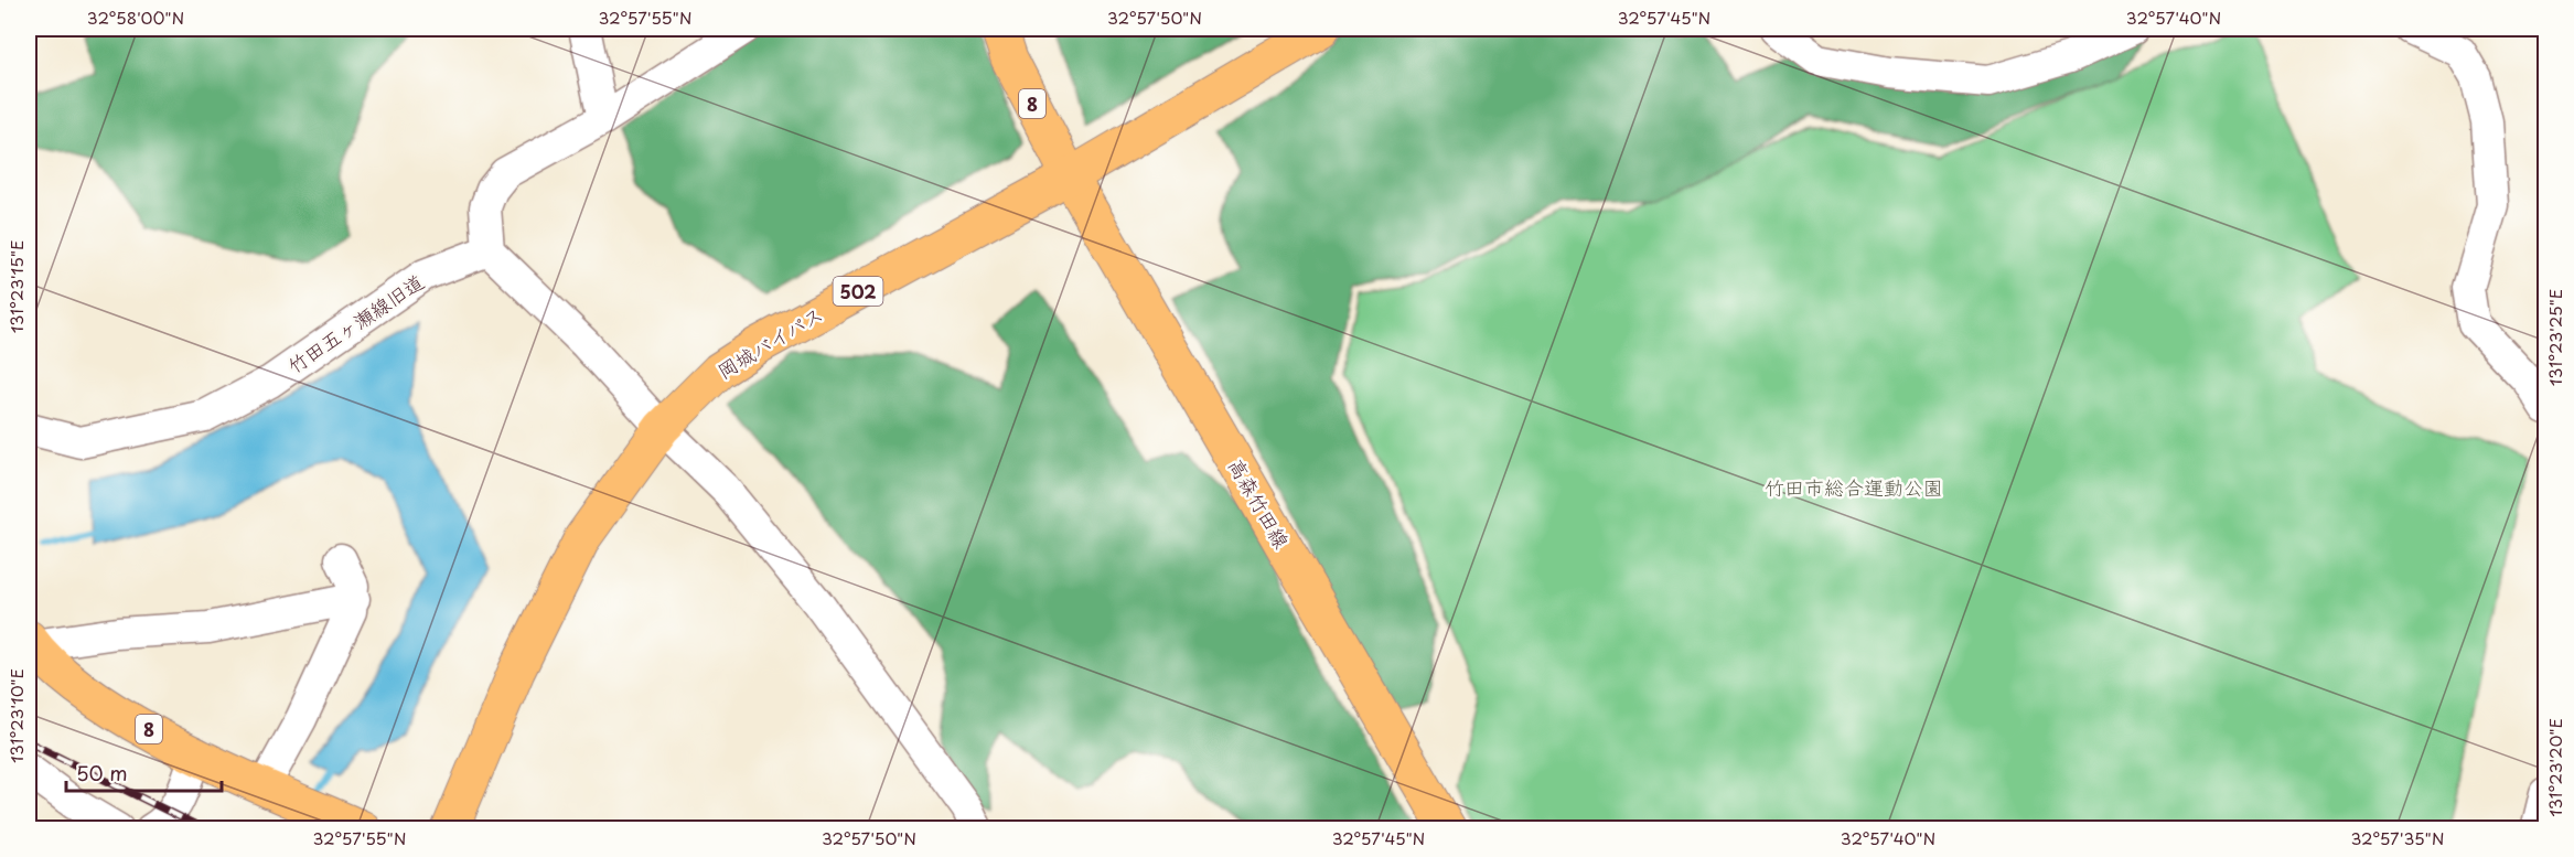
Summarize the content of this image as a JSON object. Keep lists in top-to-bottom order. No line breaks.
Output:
{"streets":{"main road":["8","502","岡城バイパス","高森竹田線"],"street":["竹田五ヶ瀬線旧道"]},"crossings":[["8","岡城バイパス"],["8","高森竹田線"],["岡城バイパス","高森竹田線"]],"parks":["竹田市総合運動公園"],"scale_bar":"50 m","coordinates":["32°58'00\"N","32°57'55\"N","32°57'50\"N","32°57'45\"N","32°57'40\"N","131°23'15\"E","131°23'25\"E","131°23'10\"E","131°23'20\"E","32°57'35\"N"]}
